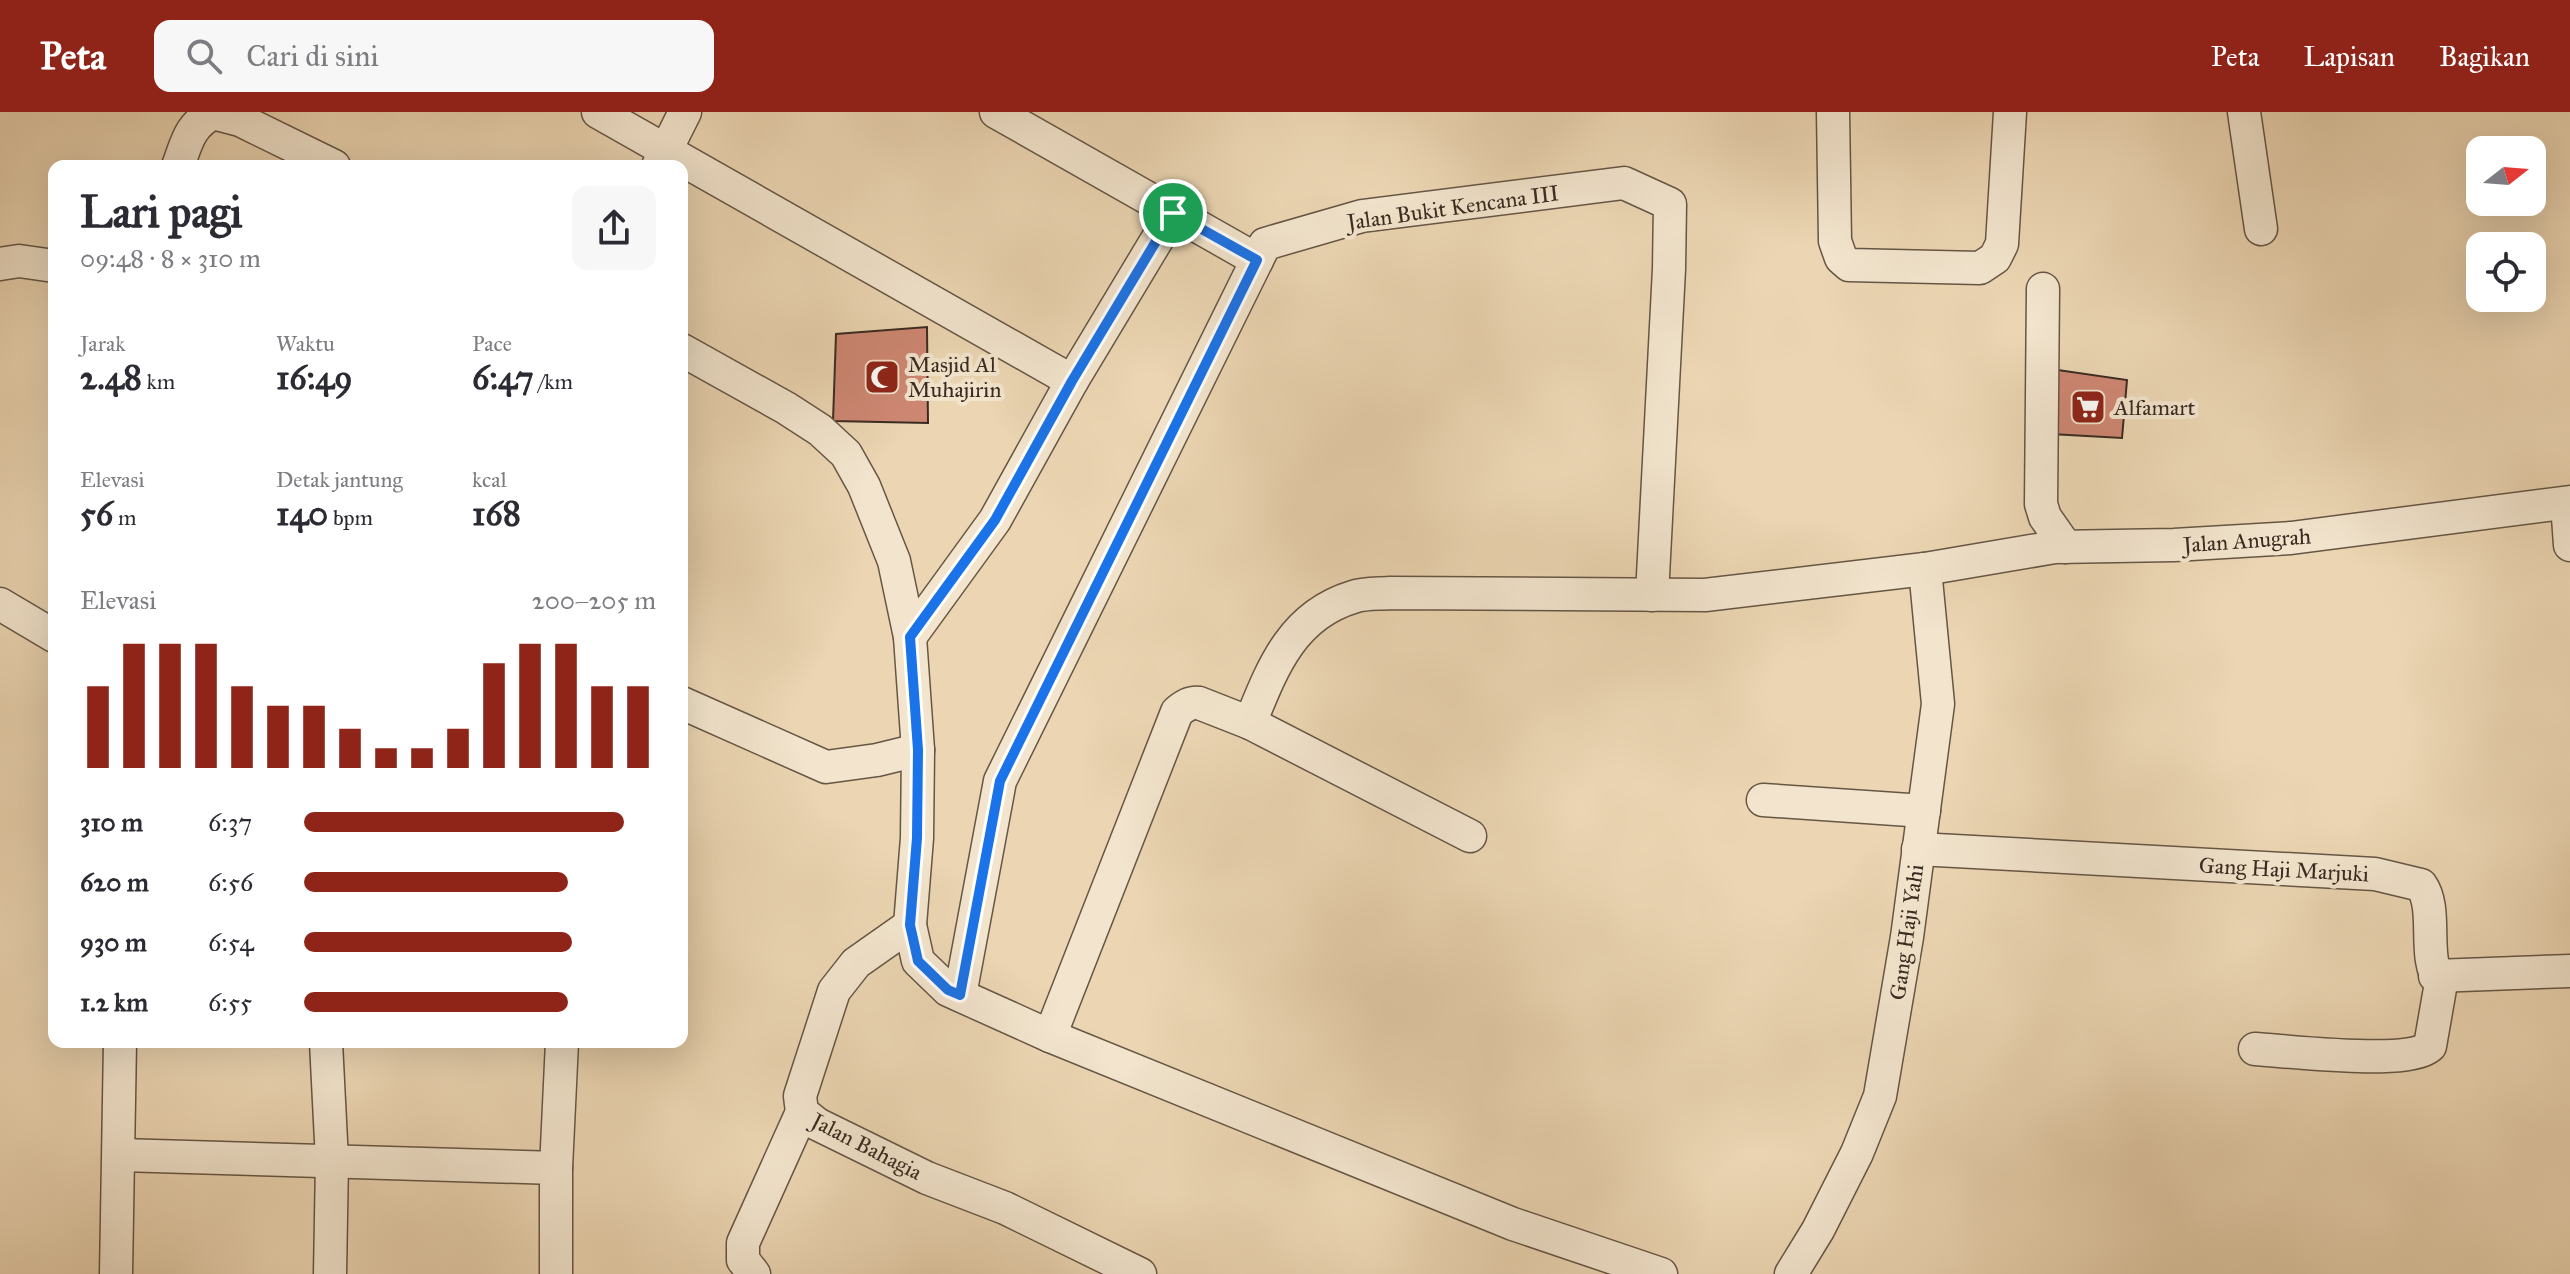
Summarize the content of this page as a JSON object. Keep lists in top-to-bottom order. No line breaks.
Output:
{"streets":{"street":["Jalan Bukit Kencana III","Jalan Anugrah","Gang Haji Marjuki","Gang Haji Yahi","Jalan Bahagia"]},"crossings":[["Jalan Bukit Kencana III","Jalan Anugrah"],["Jalan Anugrah","Gang Haji Yahi"],["Gang Haji Marjuki","Gang Haji Yahi"]],"places":{"mosque":["Masjid Al Muhajirin"],"supermarket":["Alfamart"]},"north":"right","page":{"header":"Peta","search":"Cari di sini","nav":["Peta","Lapisan","Bagikan"],"heading":["Lari pagi","09:48 · 8 × 310 m"],"stats":[["Jarak","2.48 km"],["Waktu","16:49"],["Pace","6:47 /km"],["Elevasi","56 m"],["Detak jantung","140 bpm"],["kcal","168"]],"chart":["Elevasi","200–205 m"],"list":[{"name":"310 m","note":"6:37"},{"name":"620 m","note":"6:56"},{"name":"930 m","note":"6:54"},{"name":"1.2 km","note":"6:55"}]}}
